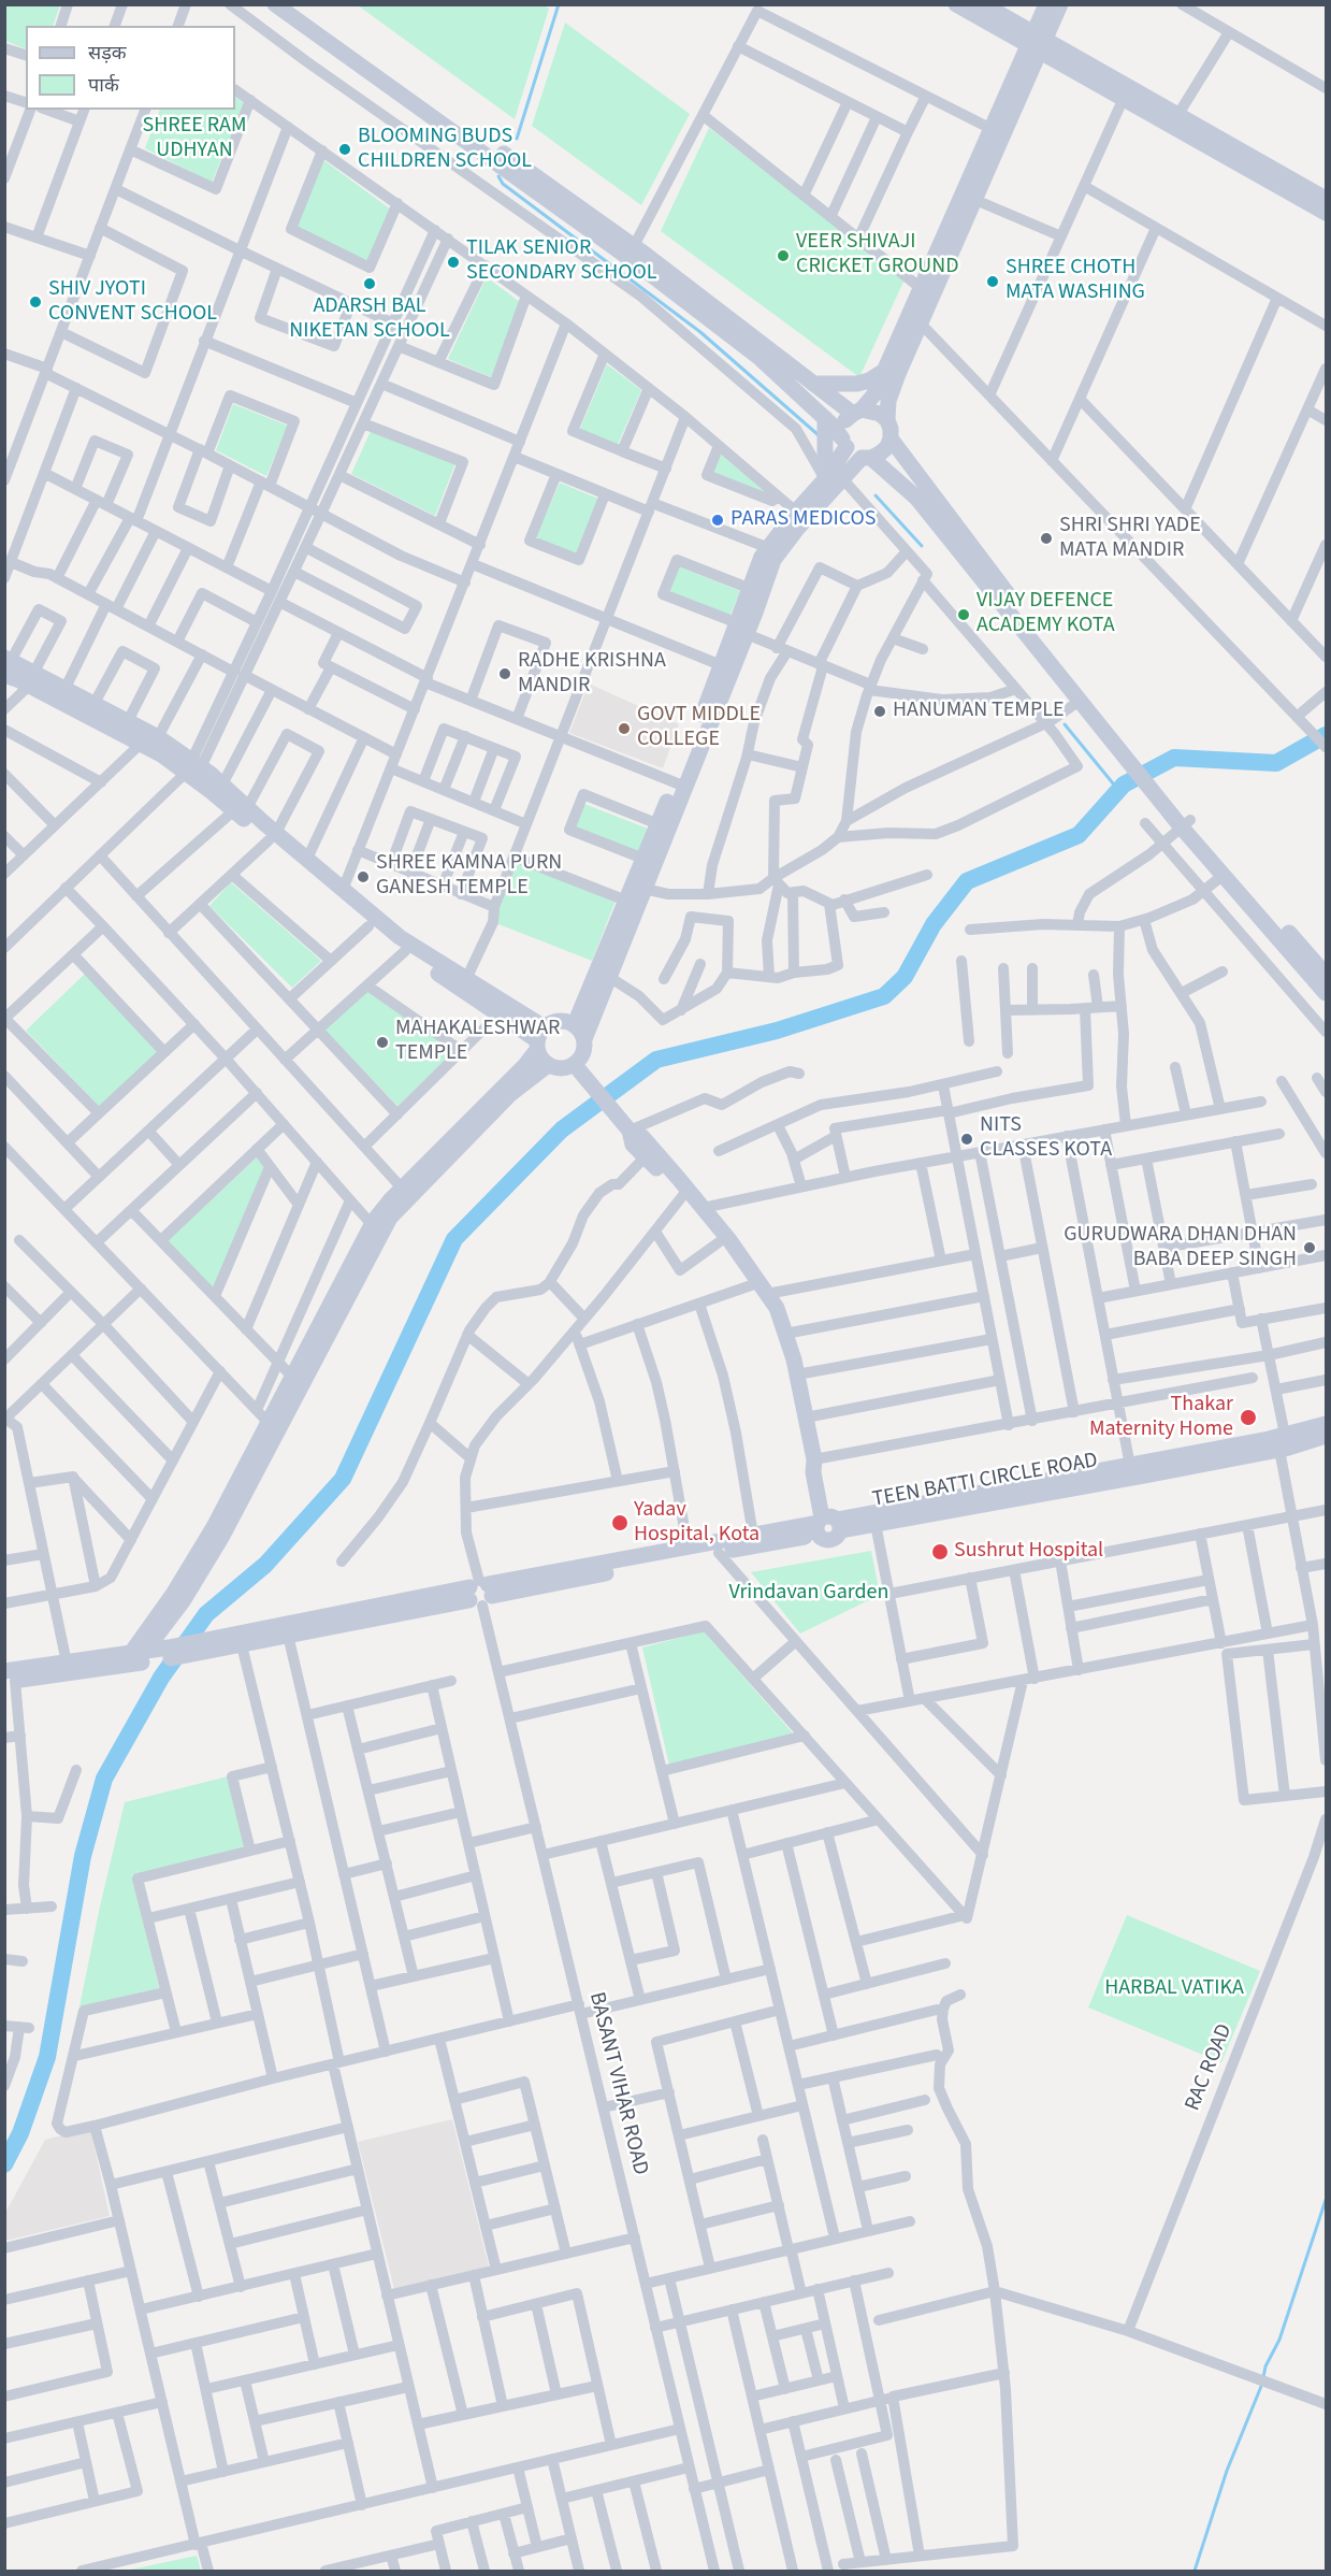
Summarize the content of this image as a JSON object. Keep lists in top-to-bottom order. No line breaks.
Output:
{"streets":{"street":["TEEN BATTI CIRCLE ROAD","RAC ROAD","BASANT VIHAR ROAD"]},"parks":["SHREE RAM UDHYAN","Vrindavan Garden","HARBAL VATIKA"],"places":["BLOOMING BUDS CHILDREN SCHOOL","VEER SHIVAJI CRICKET GROUND","TILAK SENIOR SECONDARY SCHOOL","SHREE CHOTH MATA WASHING","ADARSH BAL NIKETAN SCHOOL","SHIV JYOTI CONVENT SCHOOL","PARAS MEDICOS","SHRI SHRI YADE MATA MANDIR","VIJAY DEFENCE ACADEMY KOTA","RADHE KRISHNA MANDIR","HANUMAN TEMPLE","GOVT MIDDLE COLLEGE","SHREE KAMNA PURN GANESH TEMPLE","MAHAKALESHWAR TEMPLE","NITS CLASSES KOTA","GURUDWARA DHAN DHAN BABA DEEP SINGH","Thakar Maternity Home","Yadav Hospital, Kota","Sushrut Hospital"],"legend":["सड़क","पार्क"]}
